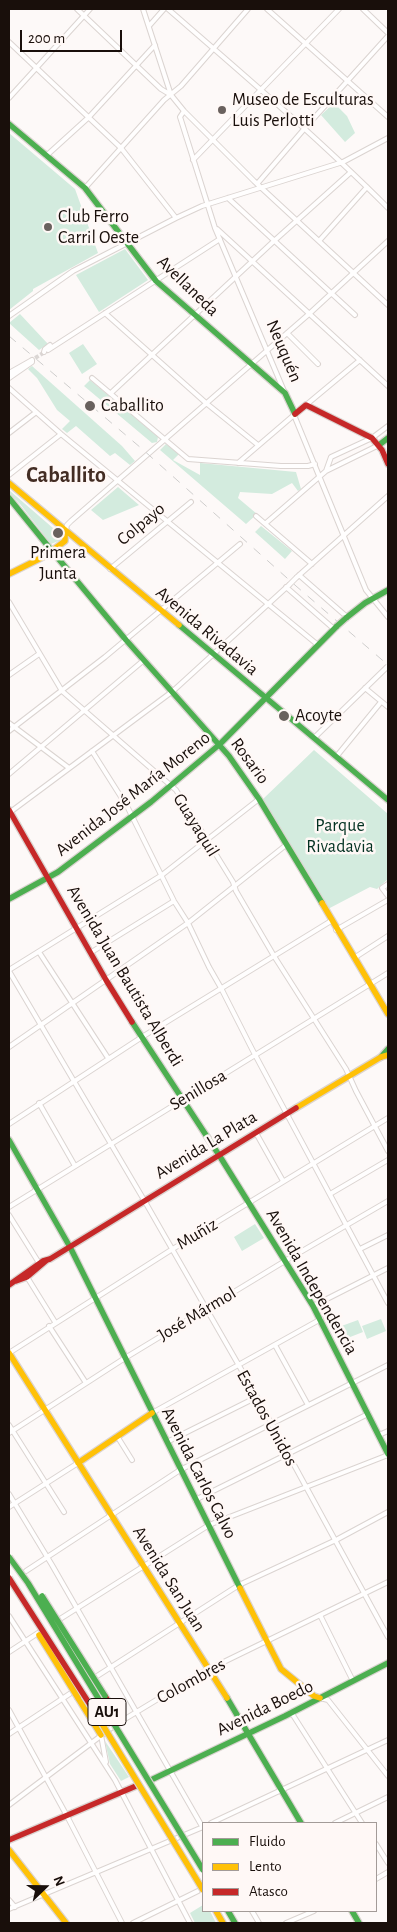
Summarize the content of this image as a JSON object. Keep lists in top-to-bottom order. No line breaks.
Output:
{"streets":{"main road":["Avellaneda","Neuquén","Avenida Rivadavia","Rosario","Avenida José María Moreno","Avenida Juan Bautista Alberdi","Avenida La Plata","Avenida Independencia","Avenida Carlos Calvo","Avenida San Juan","Avenida Boedo","AU1"],"street":["Colpayo","Guayaquil","Senillosa","Muñiz","José Mármol","Estados Unidos","Colombres"]},"crossings":[["Avellaneda","Neuquén"],["Neuquén","Avenida José María Moreno"],["Colpayo","Avenida Rivadavia"],["Avenida Rivadavia","Avenida José María Moreno"],["Rosario","Avenida José María Moreno"],["Rosario","Senillosa"],["Avenida José María Moreno","Guayaquil"],["Avenida José María Moreno","Avenida Juan Bautista Alberdi"],["Guayaquil","Senillosa"],["Guayaquil","Avenida La Plata"],["Guayaquil","Muñiz"],["Avenida Juan Bautista Alberdi","Senillosa"],["Avenida Juan Bautista Alberdi","Avenida La Plata"],["Avenida Juan Bautista Alberdi","Avenida Independencia"],["Senillosa","Estados Unidos"],["Senillosa","Avenida Carlos Calvo"],["Avenida La Plata","Avenida Independencia"],["Avenida La Plata","Estados Unidos"],["Avenida La Plata","Avenida Carlos Calvo"],["Muñiz","Avenida Independencia"],["Muñiz","Estados Unidos"],["Muñiz","Avenida Carlos Calvo"],["Muñiz","Avenida San Juan"],["Avenida Independencia","José Mármol"],["José Mármol","Estados Unidos"],["José Mármol","Avenida Carlos Calvo"],["José Mármol","Avenida San Juan"],["Estados Unidos","Colombres"],["Avenida Carlos Calvo","Colombres"],["Avenida Carlos Calvo","Avenida Boedo"],["Avenida San Juan","Colombres"],["Avenida San Juan","Avenida Boedo"]],"districts":["Caballito"],"parks":["Parque Rivadavia"],"places":["Museo de Esculturas Luis Perlotti","Club Ferro Carril Oeste","Caballito","Primera Junta","Acoyte"],"legend":["Fluido","Lento","Atasco"],"scale_bar":"200 m","north":"right"}
